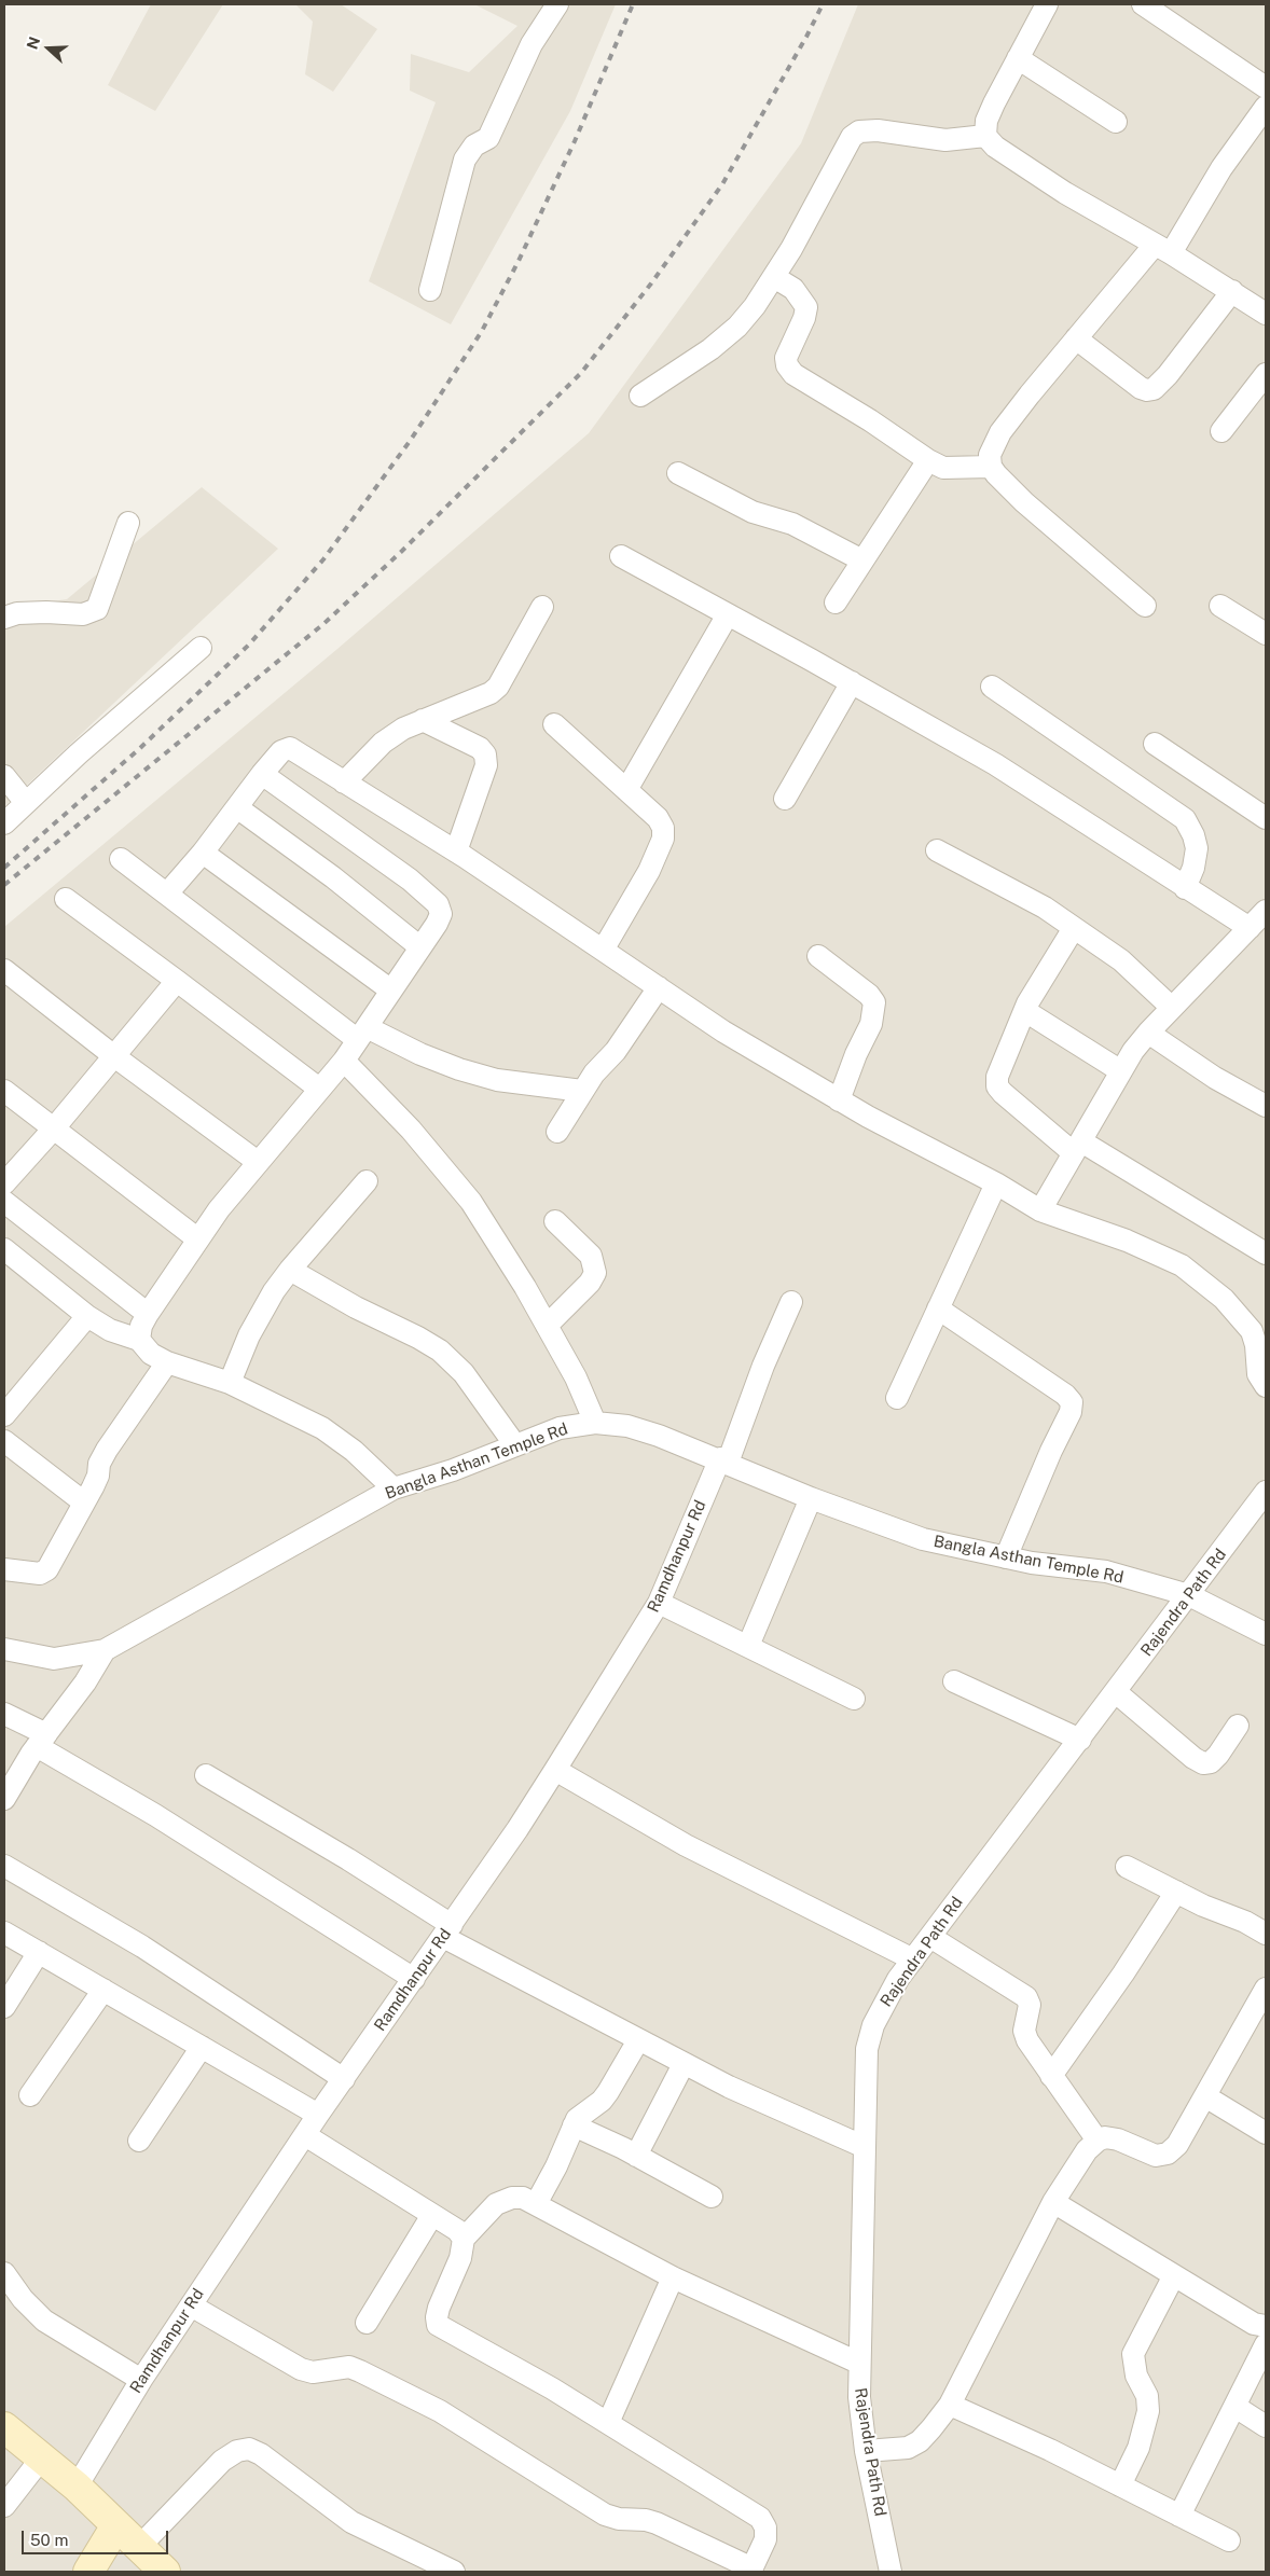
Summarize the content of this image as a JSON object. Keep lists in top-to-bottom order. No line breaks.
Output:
{"streets":{"street":["Bangla Asthan Temple Rd","Ramdhanpur Rd","Rajendra Path Rd"]},"crossings":[["Bangla Asthan Temple Rd","Ramdhanpur Rd"],["Bangla Asthan Temple Rd","Rajendra Path Rd"]],"scale_bar":"50 m","north":"left"}
